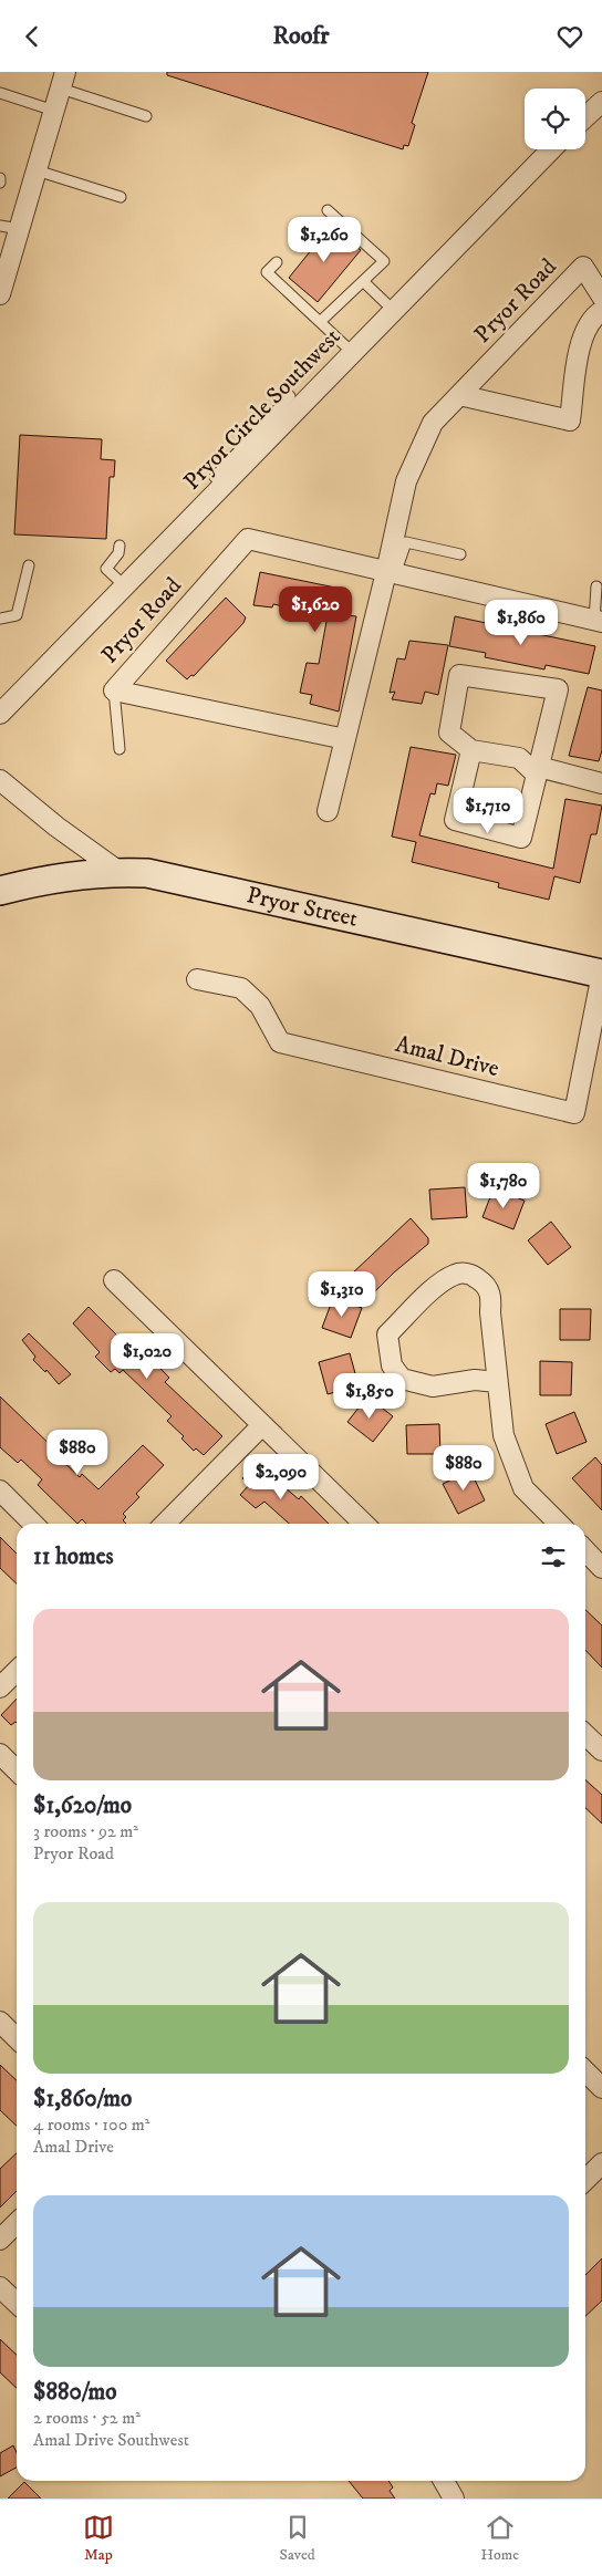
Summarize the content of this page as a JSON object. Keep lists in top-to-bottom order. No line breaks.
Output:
{"streets":{"main road":["Pryor Street"],"street":["Pryor Road","Pryor Circle Southwest","Amal Drive"]},"crossings":[["Pryor Street","Amal Drive"]],"page":{"header":"Roofr","price":["$1,260","$1,620","$1,860","$1,710","$1,780","$1,310","$1,020","$1,850","$880","$880","$2,090"],"heading":"11 homes","list":[{"name":"$1,620/mo","note":"3 rooms · 92 m² · Pryor Road"},{"name":"$1,860/mo","note":"4 rooms · 100 m² · Amal Drive"},{"name":"$880/mo","note":"2 rooms · 52 m² · Amal Drive Southwest"}],"tabs":["Map","Saved","Home"]}}
